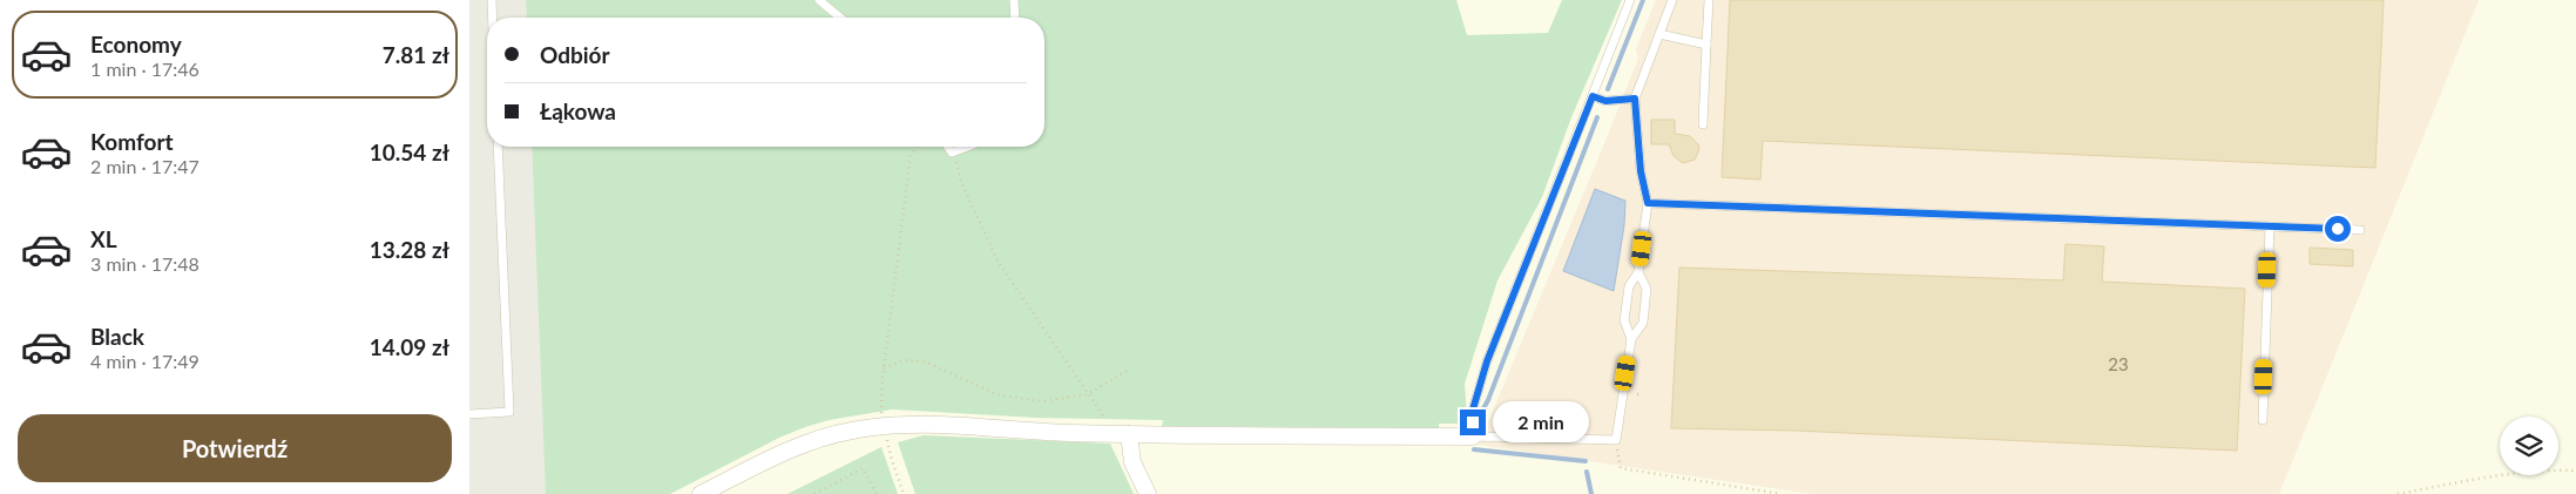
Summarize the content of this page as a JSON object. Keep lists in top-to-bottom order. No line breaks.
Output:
{"house_numbers":["23"],"page":{"list":[{"name":"Economy","note":"1 min · 17:46","value":"7.81 zł"},{"name":"Komfort","note":"2 min · 17:47","value":"10.54 zł"},{"name":"XL","note":"3 min · 17:48","value":"13.28 zł"},{"name":"Black","note":"4 min · 17:49","value":"14.09 zł"}],"banner":["Odbiór","Łąkowa"],"bubble":"2 min","buttons":"Potwierdź"}}
